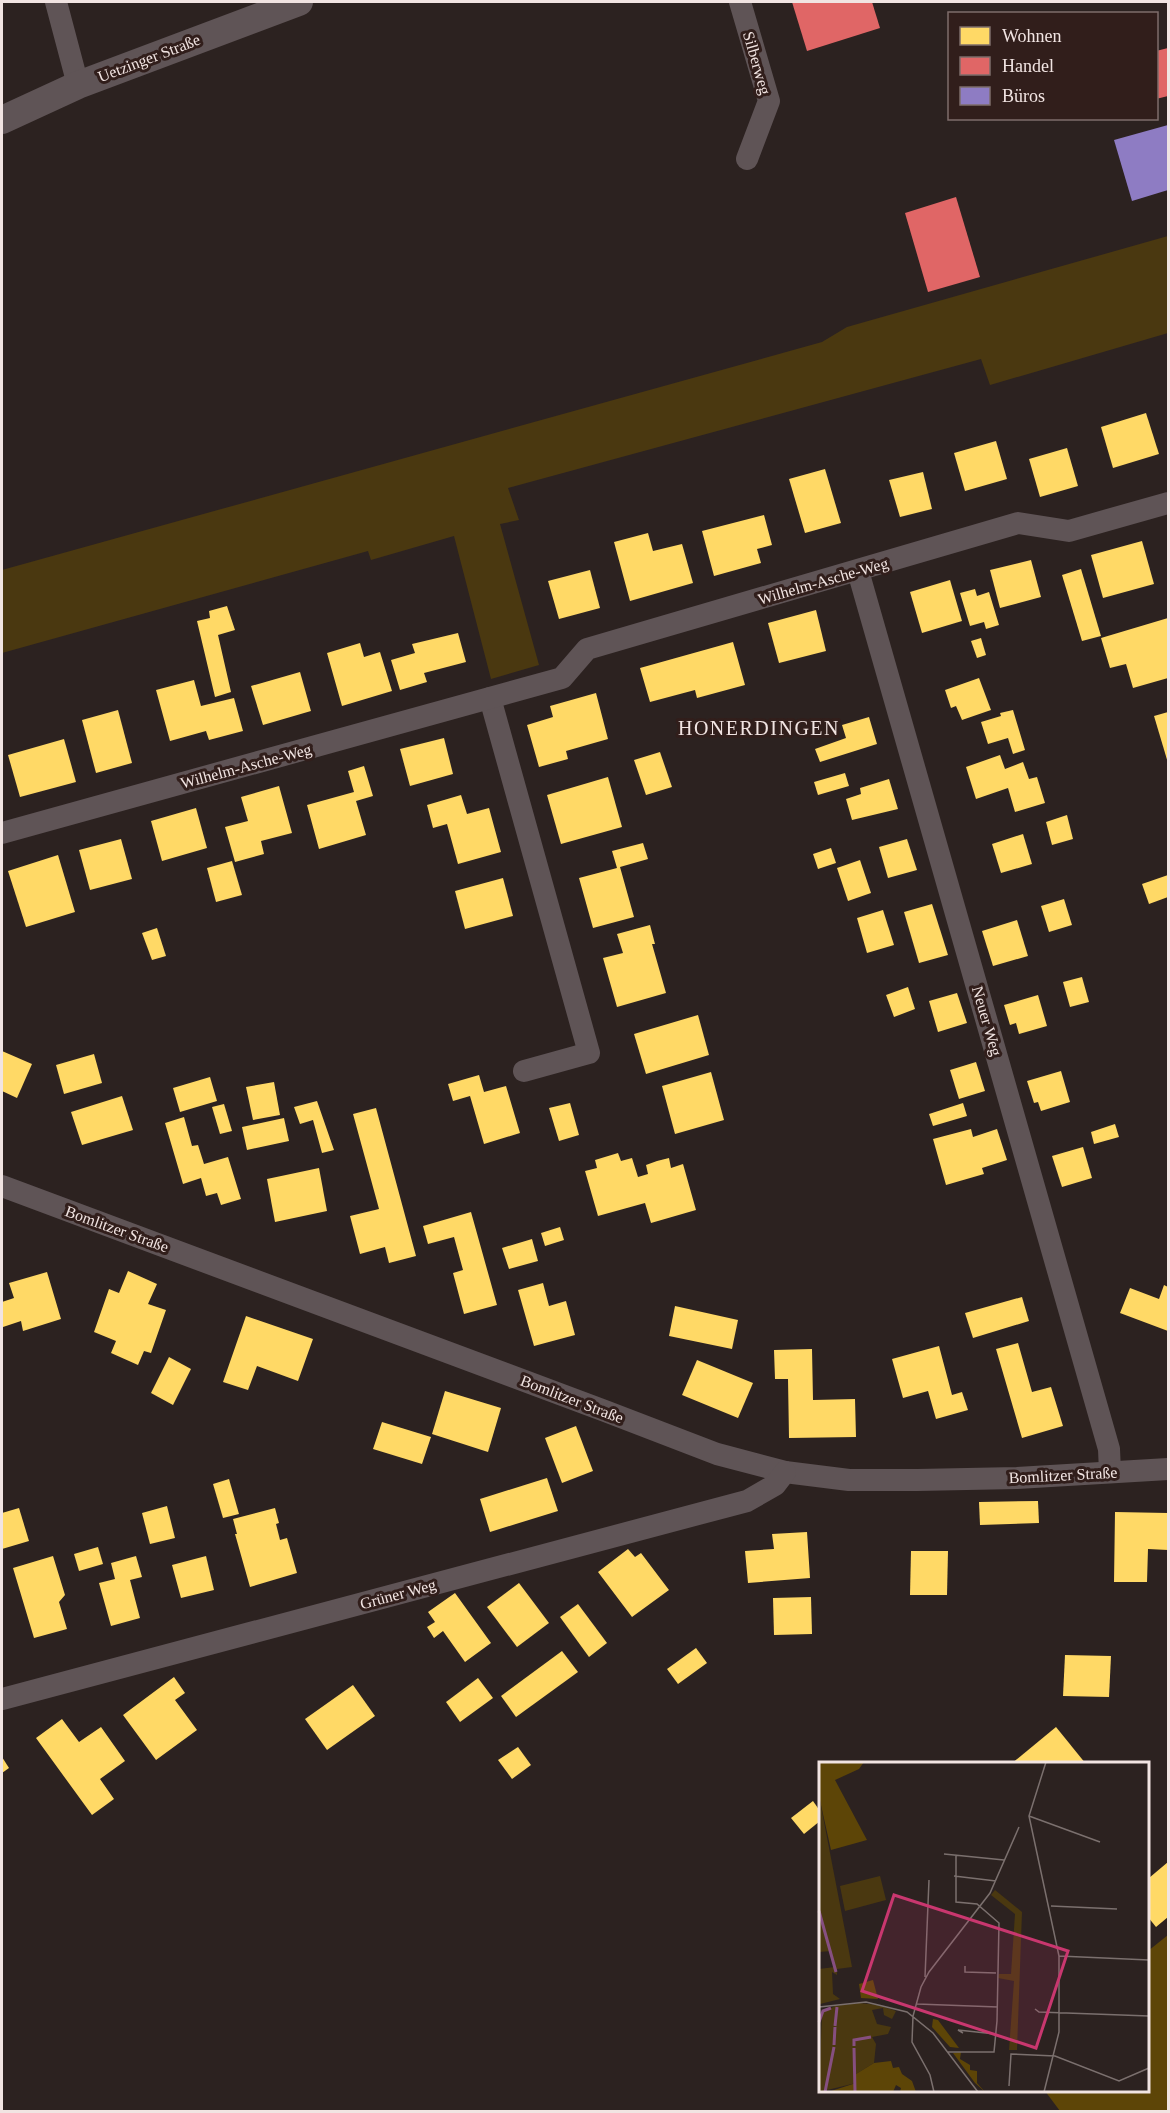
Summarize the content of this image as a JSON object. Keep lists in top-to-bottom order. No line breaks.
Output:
{"streets":{"street":["Uetzinger Straße","Silberweg","Wilhelm-Asche-Weg","Neuer Weg","Bomlitzer Straße","Grüner Weg"]},"crossings":[["Wilhelm-Asche-Weg","Neuer Weg"],["Neuer Weg","Bomlitzer Straße"],["Bomlitzer Straße","Grüner Weg"]],"districts":["HONERDINGEN"],"legend":["Wohnen","Handel","Büros"]}
